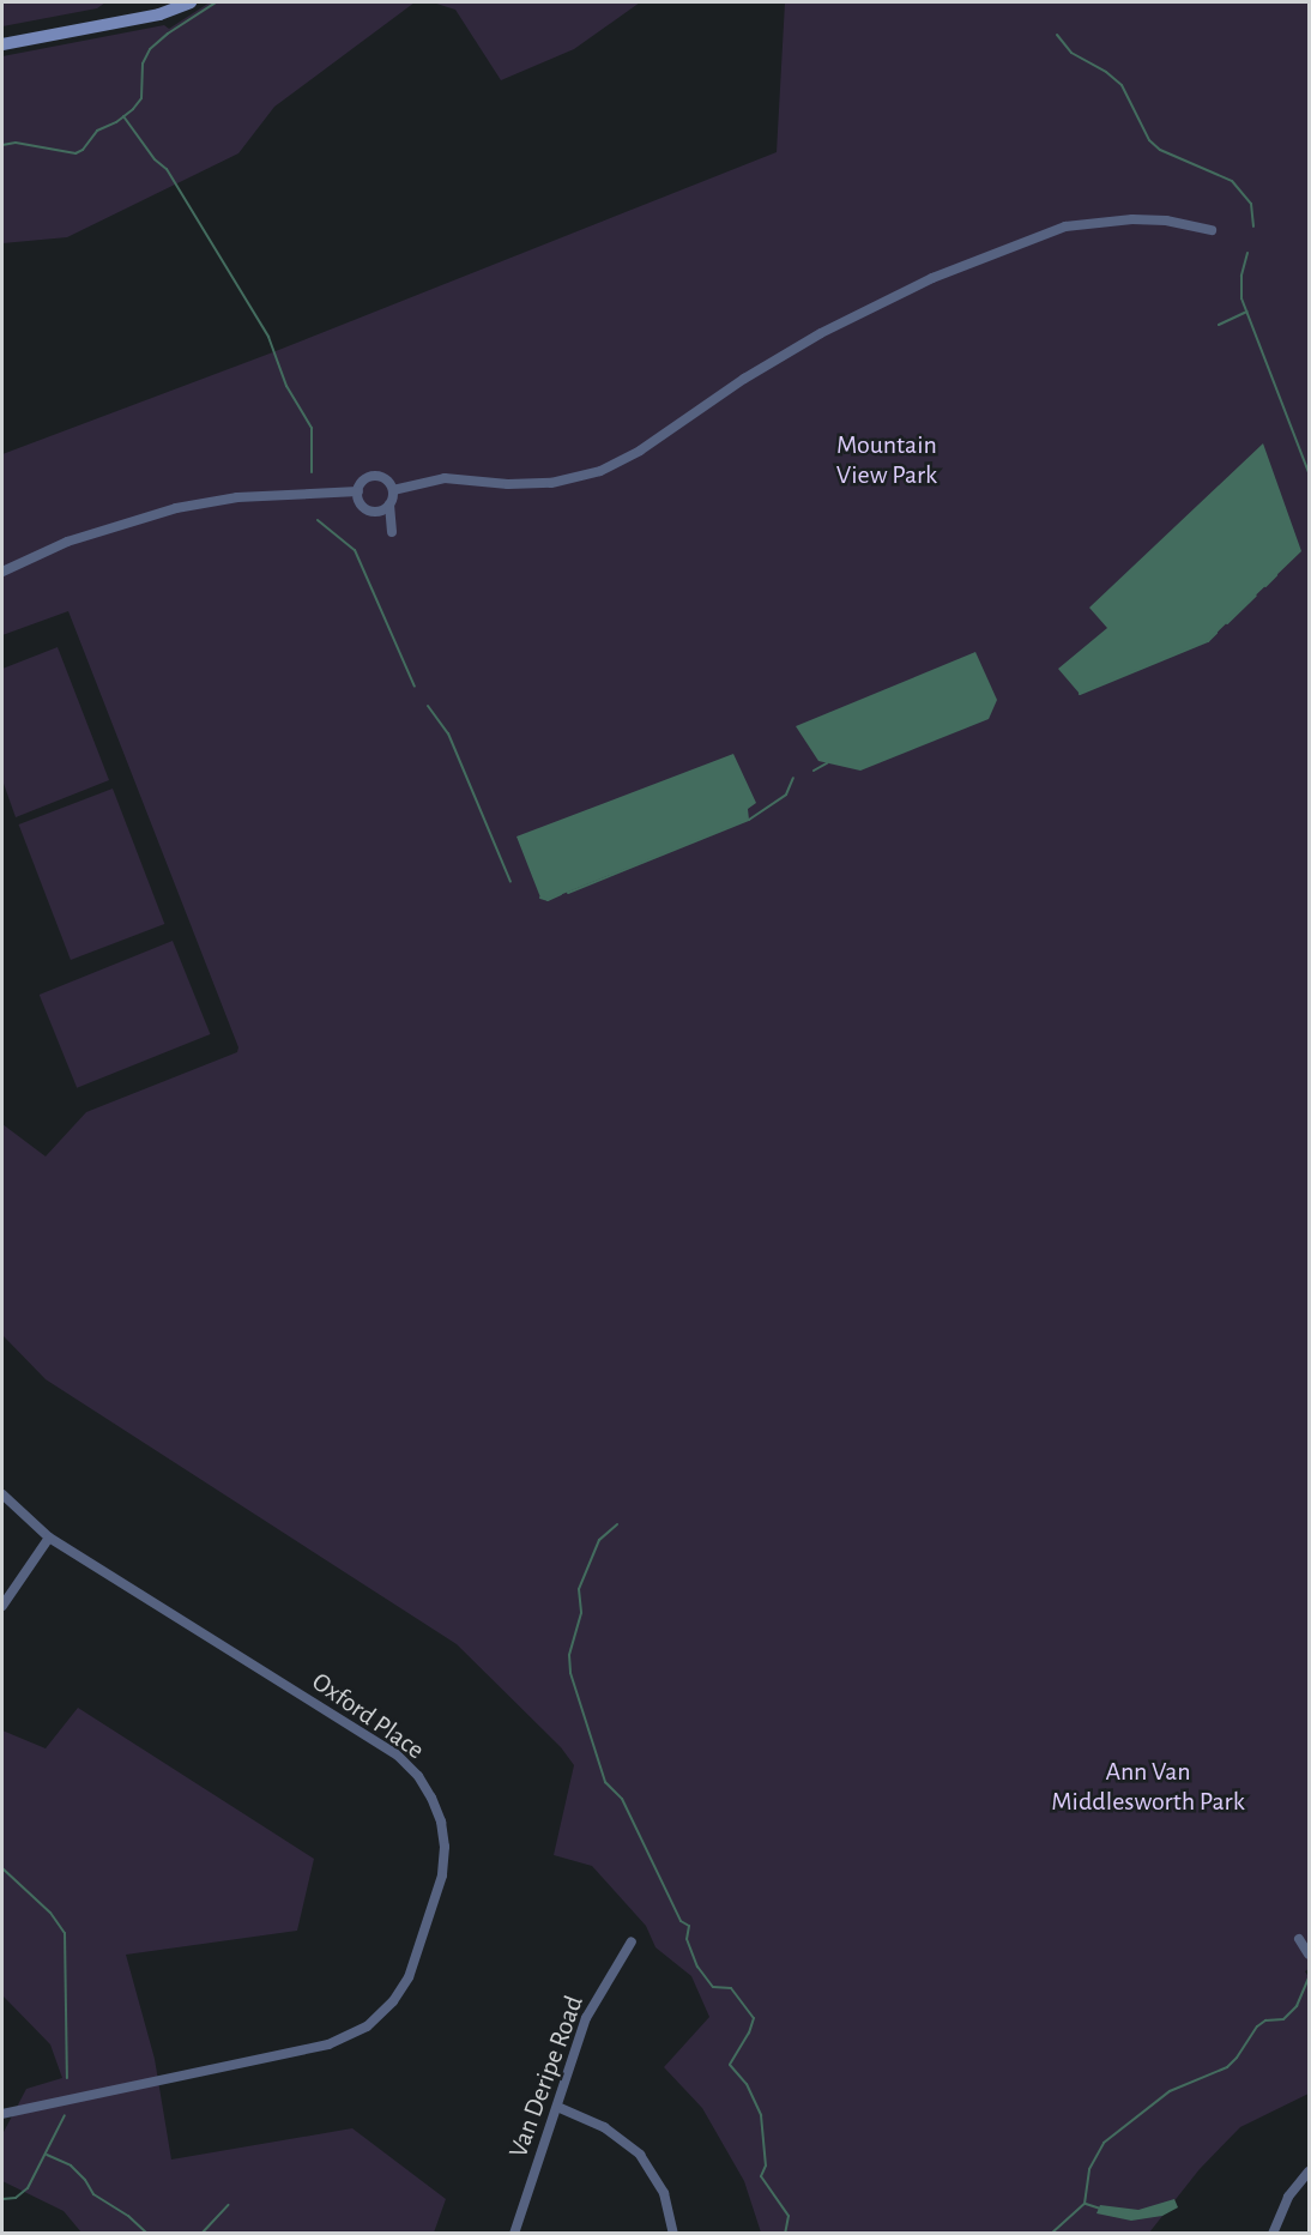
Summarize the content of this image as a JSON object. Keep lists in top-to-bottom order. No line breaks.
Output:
{"streets":{"street":["Oxford Place","Van Deripe Road"]},"parks":["Mountain View Park","Ann Van Middlesworth Park"]}
